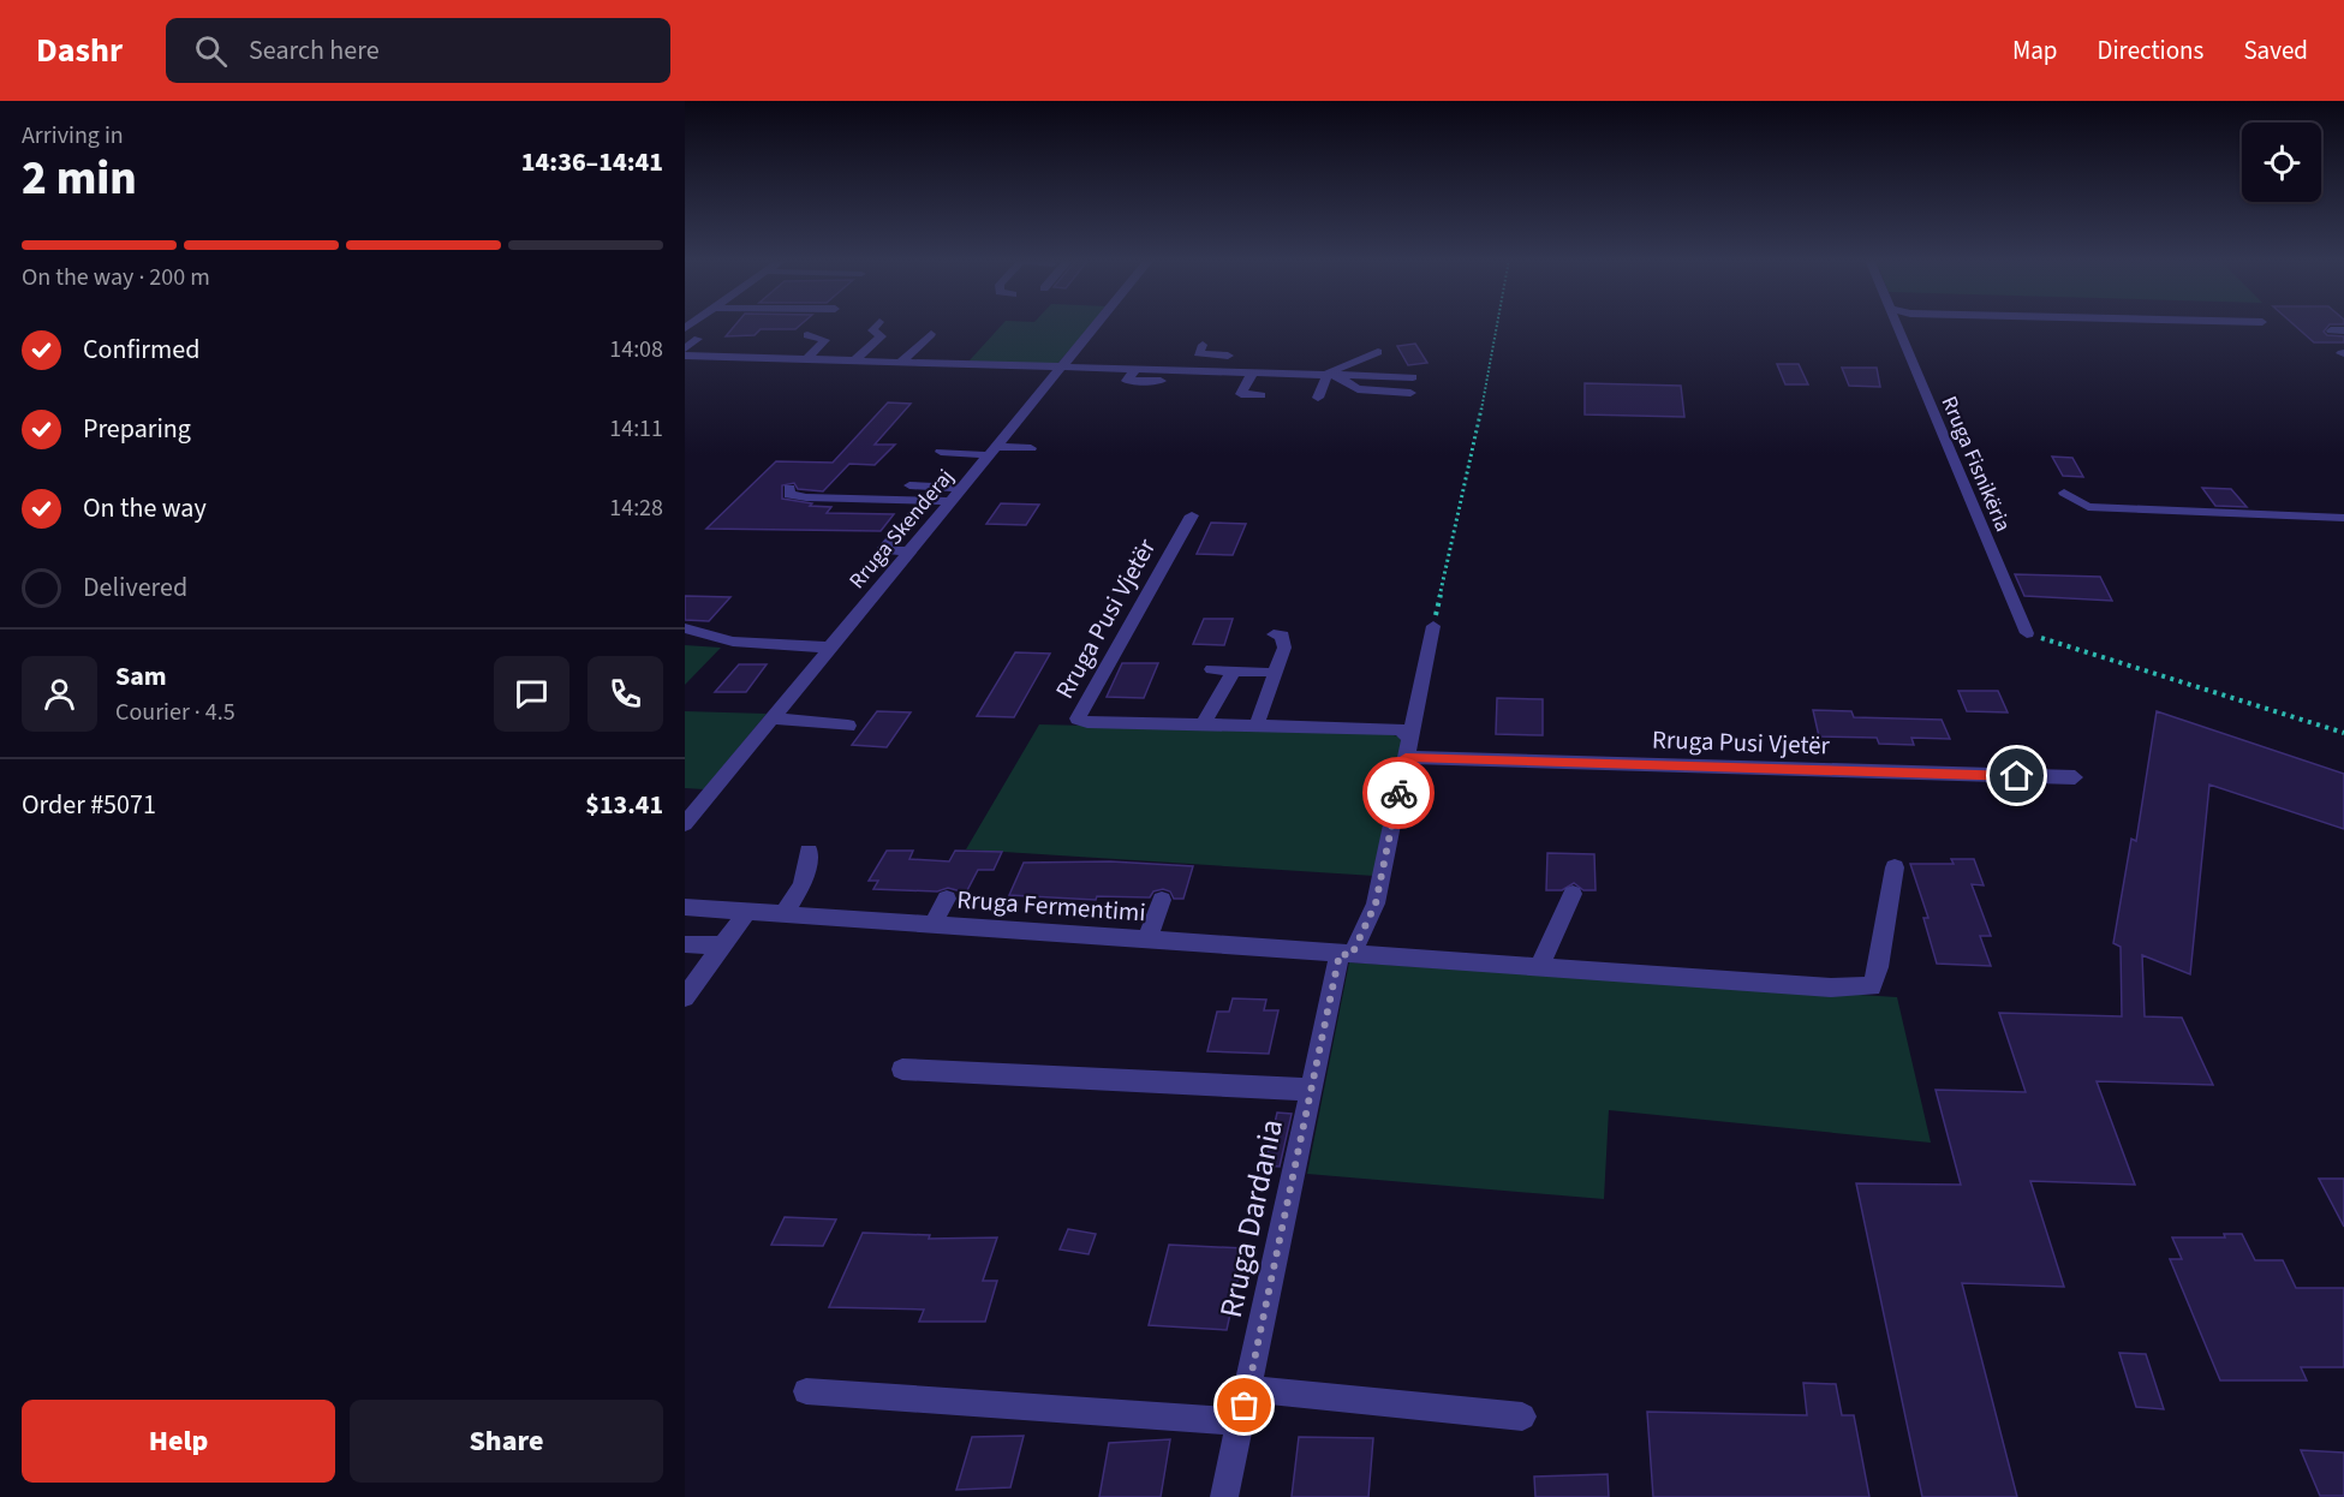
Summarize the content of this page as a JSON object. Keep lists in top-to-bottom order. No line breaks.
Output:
{"streets":{"street":["Rruga Fisnikëria","Rruga Skenderaj","Rruga Pusi Vjetër","Rruga Fermentimi","Rruga Dardania"]},"crossings":[["Rruga Fermentimi","Rruga Dardania"]],"page":{"header":"Dashr","search":"Search here","nav":["Map","Directions","Saved"],"heading":["2 min","Arriving in","14:36–14:41"],"panel":["Sam","Courier · 4.5","Order #5071","$13.41"],"bar":"On the way · 200 m","list":[["Confirmed","14:08"],["Preparing","14:11"],["On the way","14:28"],"Delivered"],"buttons":["Help","Share"]}}
